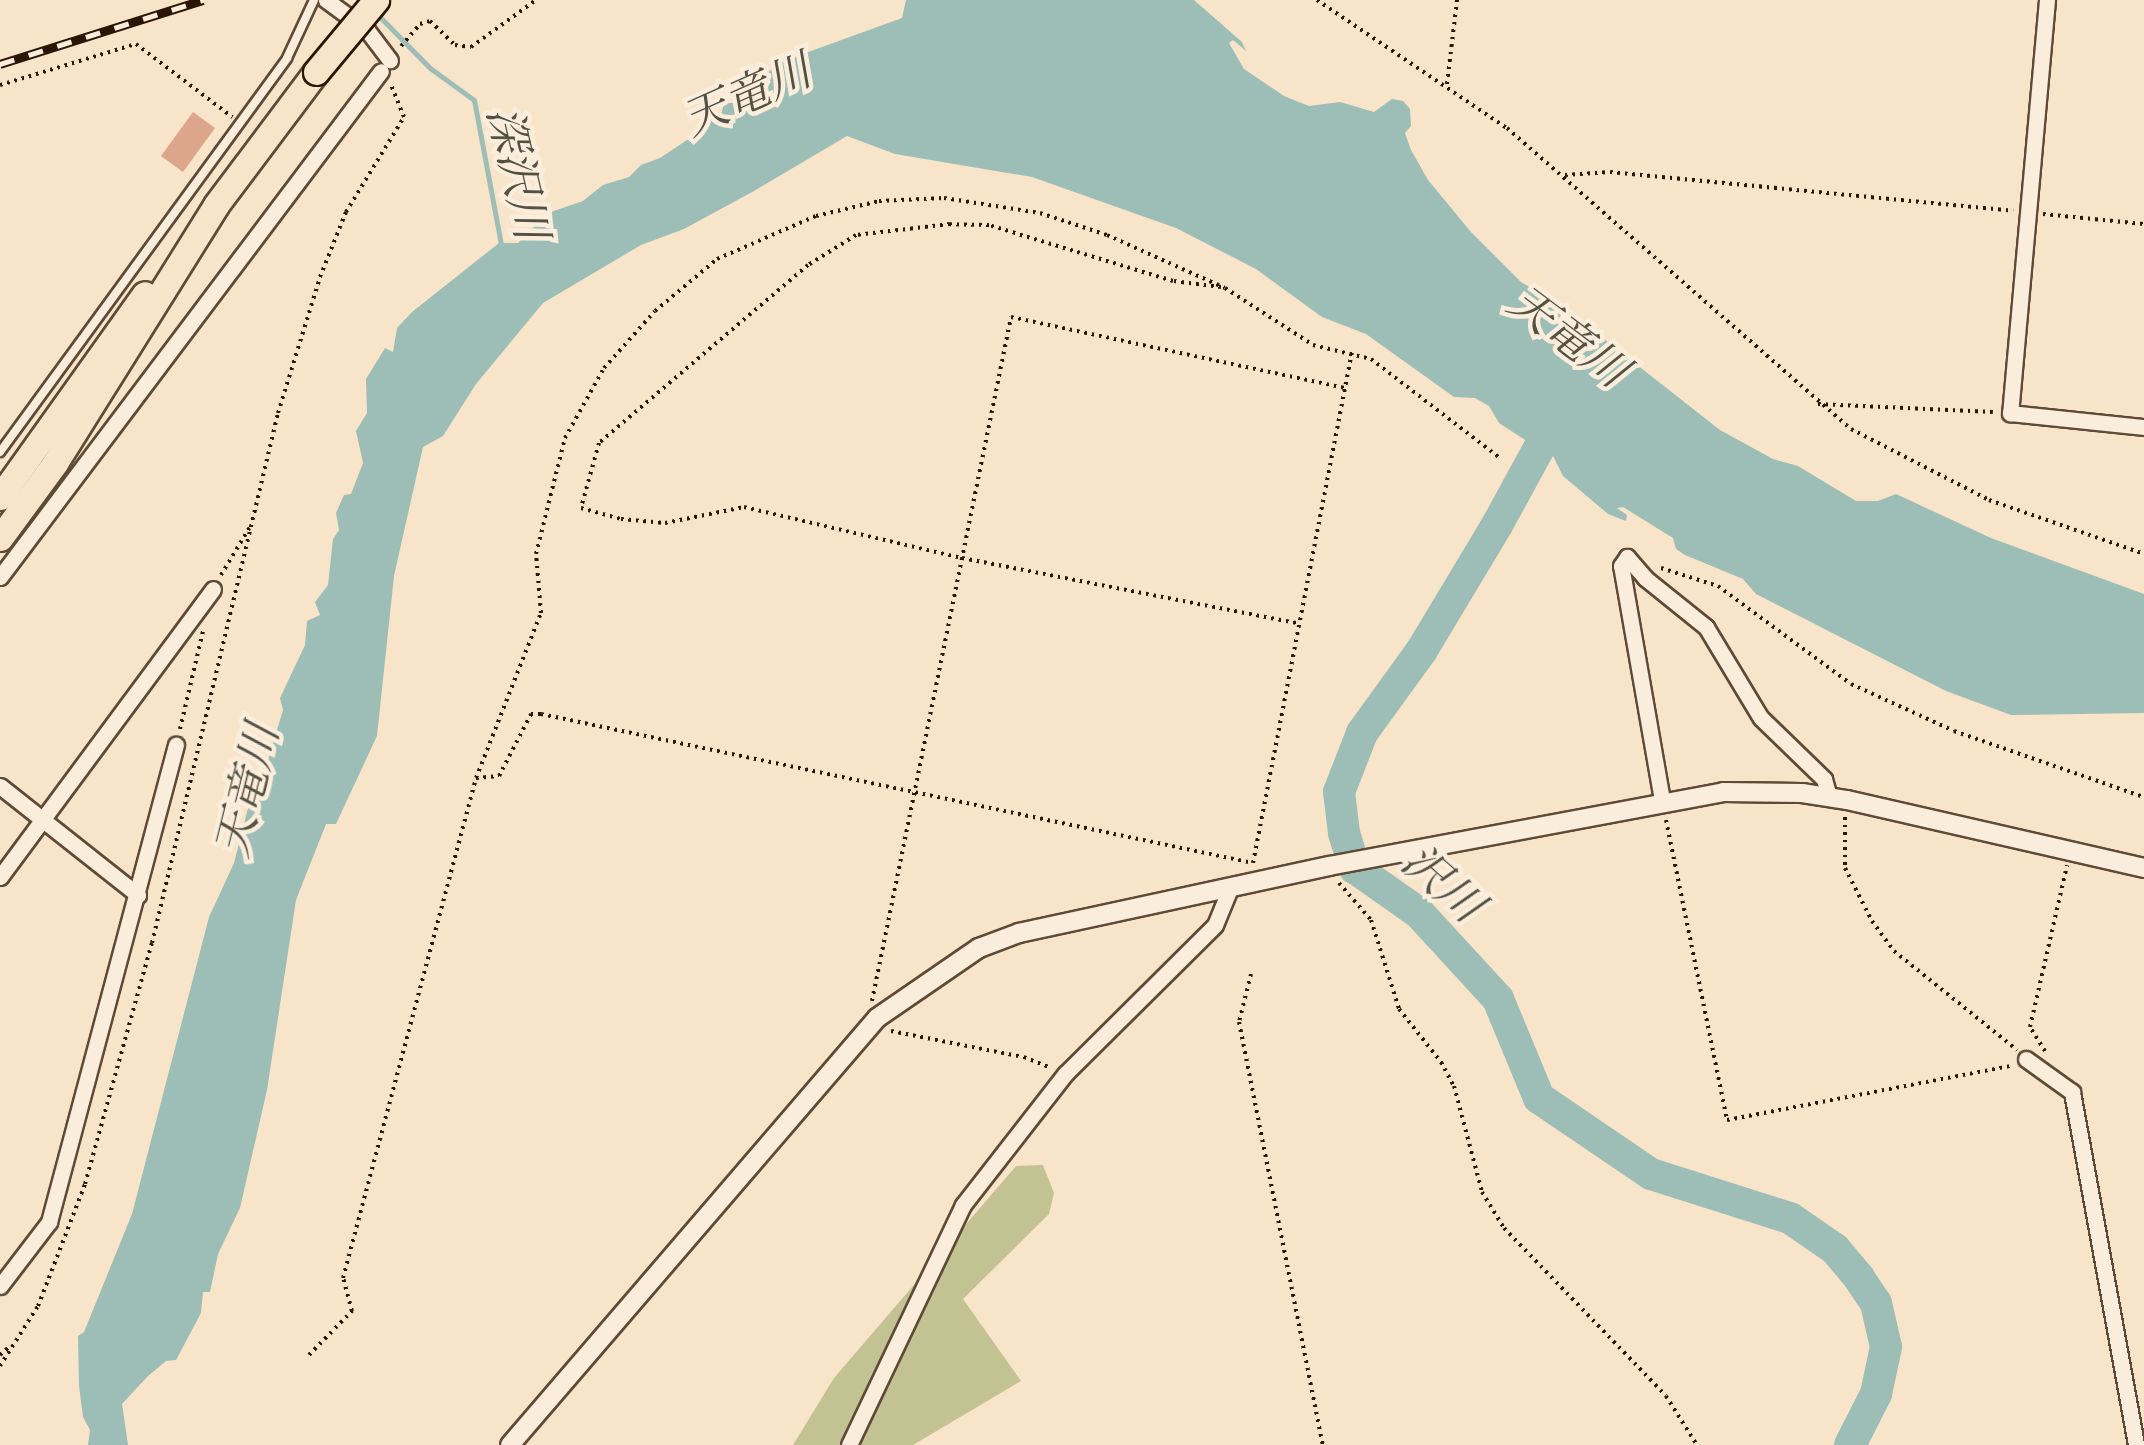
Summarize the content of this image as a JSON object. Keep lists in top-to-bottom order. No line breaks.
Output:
{"water":["天竜川","深沢川","沢川"]}
